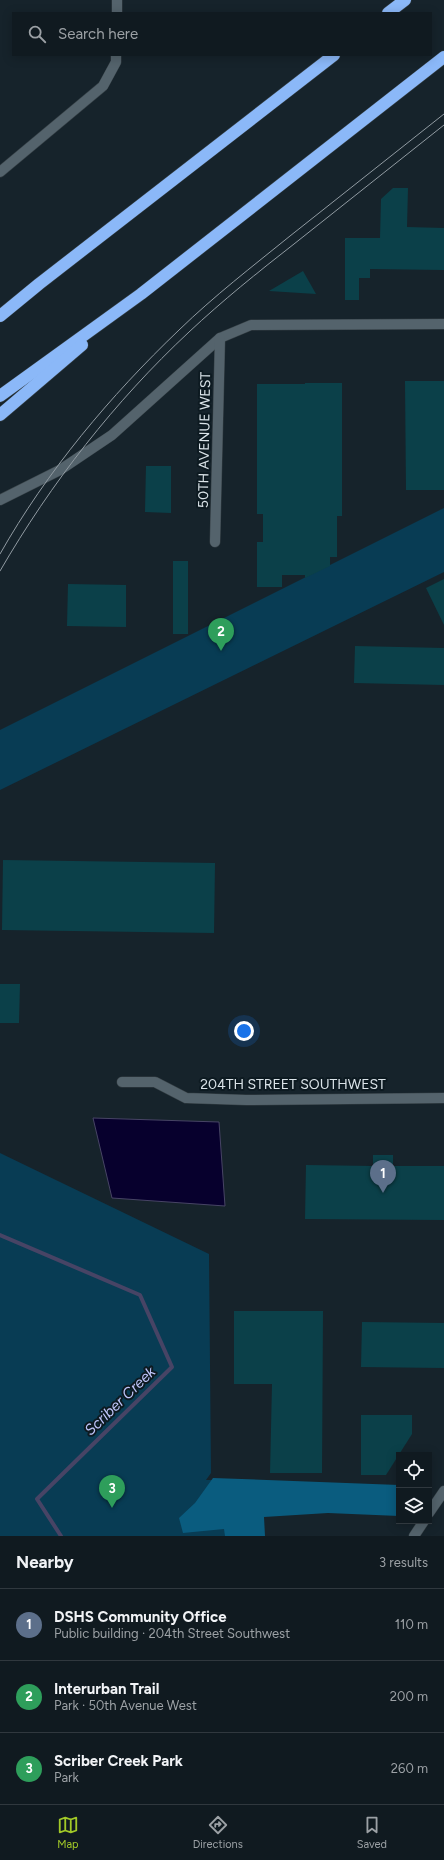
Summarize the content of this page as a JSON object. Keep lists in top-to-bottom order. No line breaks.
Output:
{"streets":{"street":["50TH AVENUE WEST","204TH STREET SOUTHWEST"]},"water":["Scriber Creek"],"page":{"search":"Search here","pins":["2","1","3"],"heading":["Nearby","3 results"],"list":[{"mark":"1","name":"DSHS Community Office","note":"Public building · 204th Street Southwest","value":"110 m"},{"mark":"2","name":"Interurban Trail","note":"Park · 50th Avenue West","value":"200 m"},{"mark":"3","name":"Scriber Creek Park","note":"Park","value":"260 m"}],"nav":["Map","Directions","Saved"]}}
